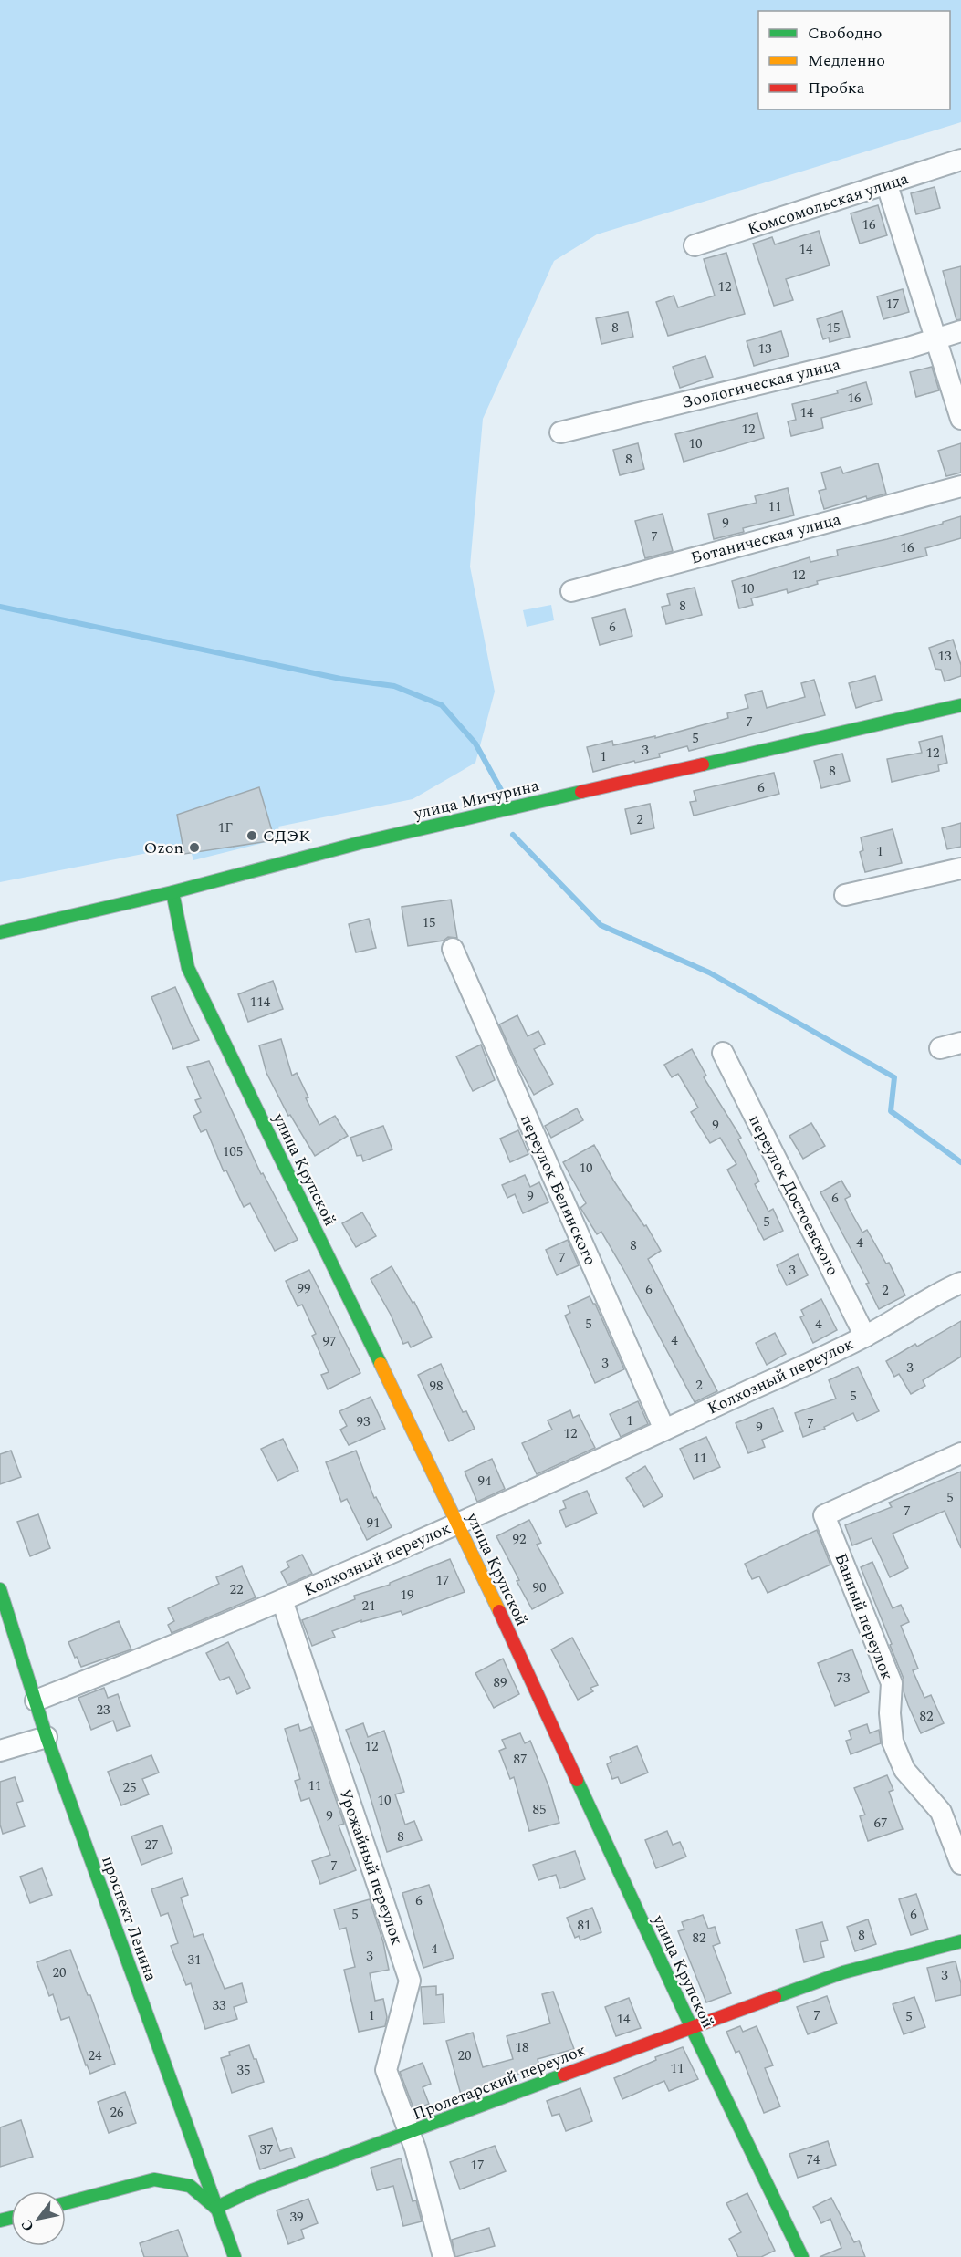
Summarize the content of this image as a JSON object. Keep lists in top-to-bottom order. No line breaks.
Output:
{"streets":{"street":["Комсомольская улица","Зоологическая улица","Ботаническая улица","улица Мичурина","улица Крупской","переулок Белинского","переулок Достоевского","Колхозный переулок","Банный переулок","Урожайный переулок","проспект Ленина","Пролетарский переулок"]},"crossings":[["улица Мичурина","улица Крупской"],["улица Крупской","Колхозный переулок"],["улица Крупской","Пролетарский переулок"],["переулок Белинского","Колхозный переулок"],["переулок Достоевского","Колхозный переулок"],["Колхозный переулок","Урожайный переулок"],["Колхозный переулок","проспект Ленина"],["Урожайный переулок","Пролетарский переулок"],["проспект Ленина","Пролетарский переулок"]],"places":["СДЭК","Ozon"],"house_numbers":["16","14","12","17","8","15","13","16","14","12","10","8","11","9","7","16","12","10","8","6","13","7","5","3","12","1","8","6","2","1Г","1","15","114","9","105","10","9","6","5","4","8","7","3","99","6","2","5","4","4","97","3","3","2","98","5","1","93","7","9","12","11","94","5","7","91","92","17","90","22","19","21","73","89","23","82","12","87","11","25","10","85","9","67","8","27","7","6","5","6","81","8","82","4","3","31","20","3","33","1","7","5","14","18","24","20","11","35","26","37","74","17","39"],"legend":["Свободно","Медленно","Пробка"],"north":"bottom left"}
